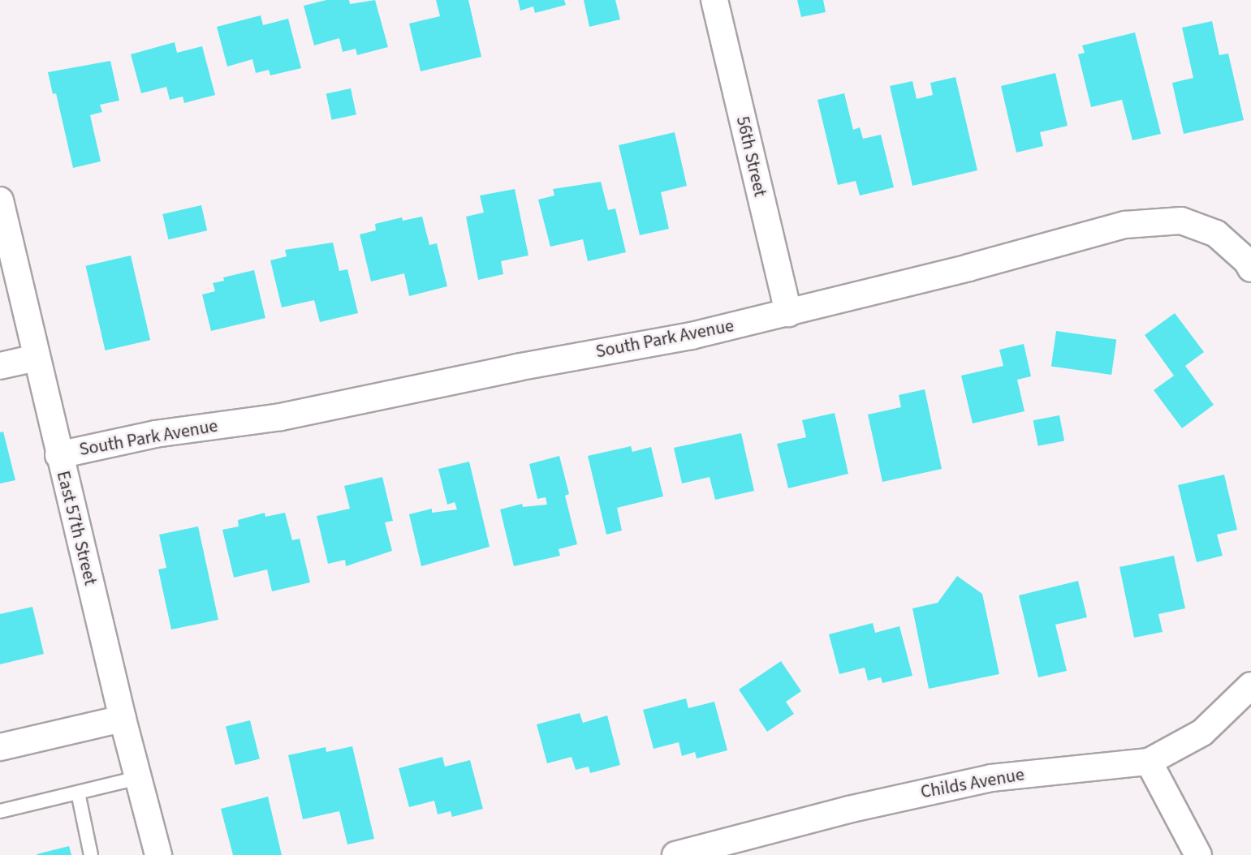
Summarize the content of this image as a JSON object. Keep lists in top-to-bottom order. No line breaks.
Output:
{"streets":{"street":["56th Street","South Park Avenue","East 57th Street","Childs Avenue"]},"crossings":[["56th Street","South Park Avenue"],["South Park Avenue","East 57th Street"]]}
